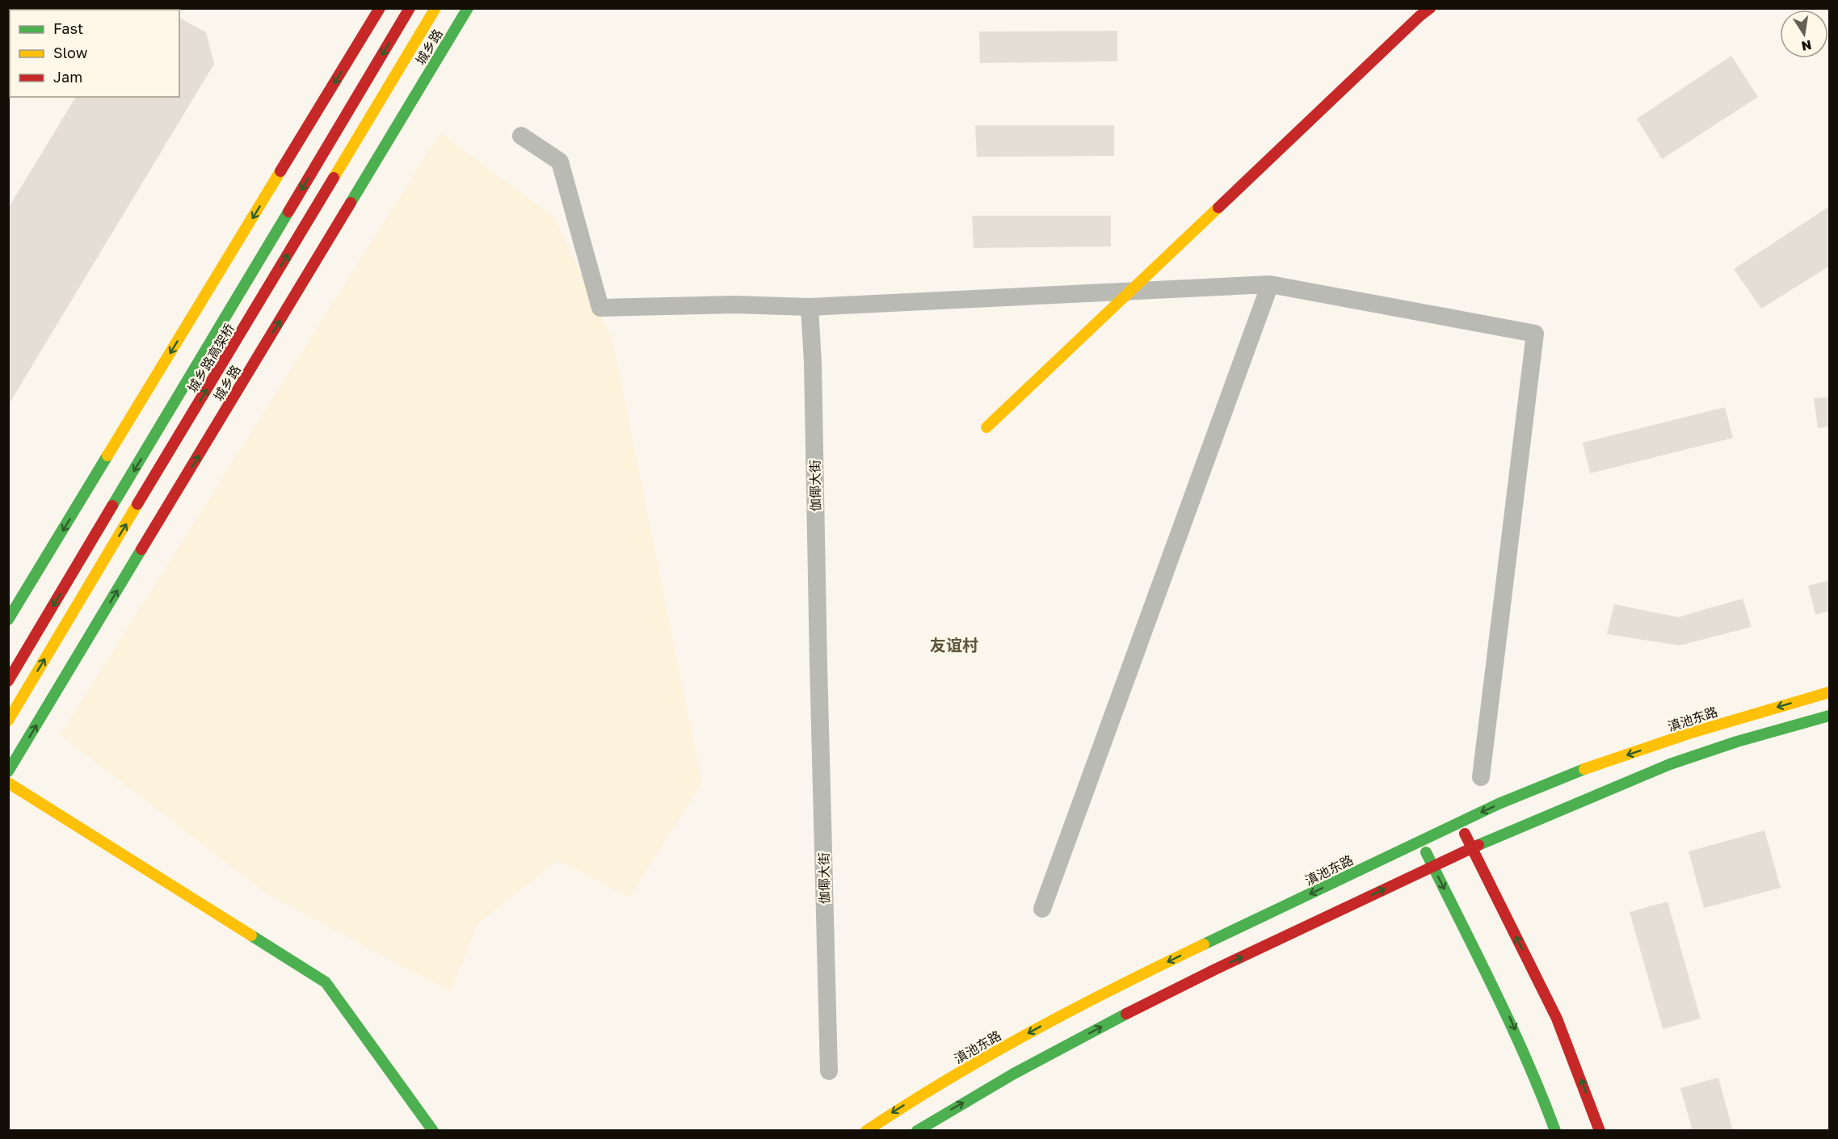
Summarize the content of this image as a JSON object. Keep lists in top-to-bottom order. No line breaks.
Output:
{"streets":{"main road":["城乡路","城乡路高架桥","滇池东路"],"street":["伽倻大街"]},"districts":["友谊村"],"legend":["Fast","Slow","Jam"],"north":"bottom"}
